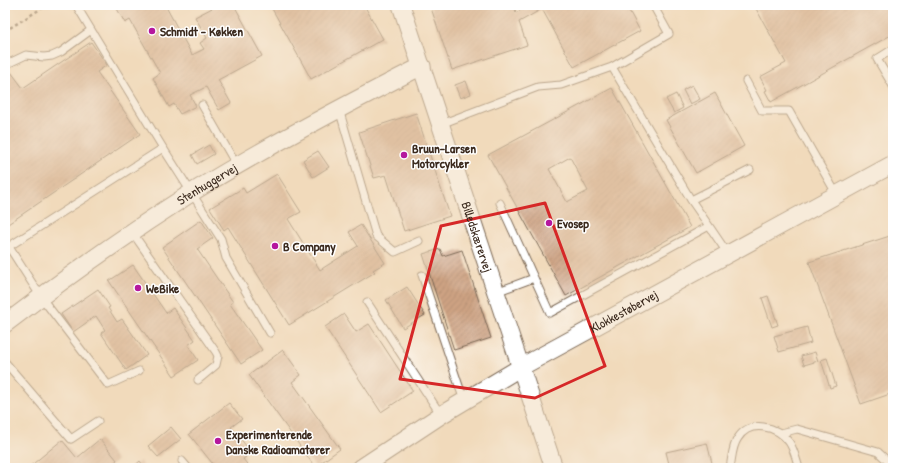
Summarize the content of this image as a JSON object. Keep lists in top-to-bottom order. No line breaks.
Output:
{"streets":{"street":["Stenhuggervej","Billedskærervej","Klokkestøbervej"]},"crossings":[["Stenhuggervej","Billedskærervej"],["Billedskærervej","Klokkestøbervej"]],"places":["Schmidt - Køkken","Bruun-Larsen Motorcykler","Evosep","B Company","WeBike","Experimenterende Danske Radioamatører"]}
